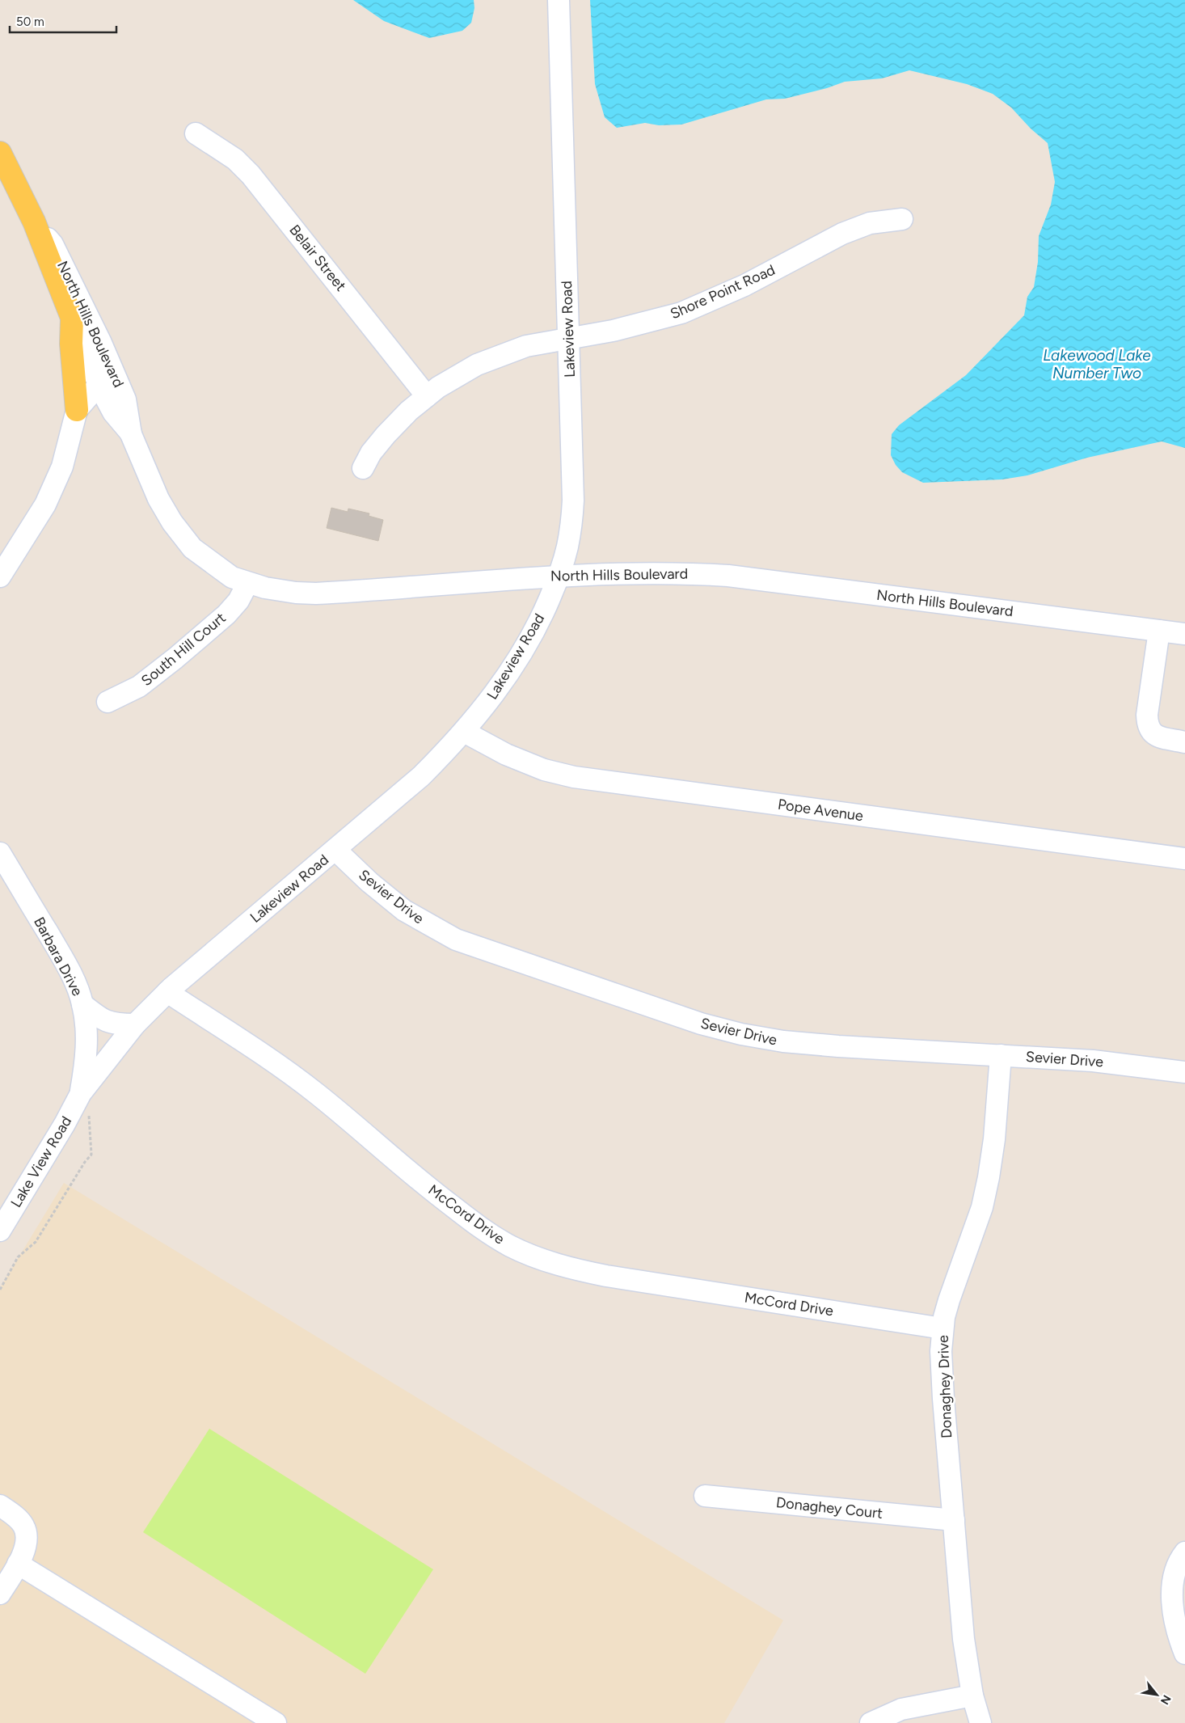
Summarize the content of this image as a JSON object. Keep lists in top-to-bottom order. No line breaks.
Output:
{"streets":{"main road":["North Hills Boulevard"],"street":["Belair Street","Shore Point Road","Lakeview Road","South Hill Court","Pope Avenue","Sevier Drive","Barbara Drive","Lake View Road","McCord Drive","Donaghey Drive","Donaghey Court"]},"crossings":[["Belair Street","Shore Point Road"],["Shore Point Road","Lakeview Road"],["North Hills Boulevard","Lakeview Road"],["North Hills Boulevard","South Hill Court"],["Lakeview Road","Pope Avenue"],["Lakeview Road","Sevier Drive"],["Lakeview Road","Barbara Drive"],["Lakeview Road","Lake View Road"],["Lakeview Road","McCord Drive"],["Sevier Drive","Donaghey Drive"],["Barbara Drive","Lake View Road"],["McCord Drive","Donaghey Drive"],["Donaghey Drive","Donaghey Court"]],"water":["Lakewood Lake Number Two"],"scale_bar":"50 m","north":"bottom right"}
